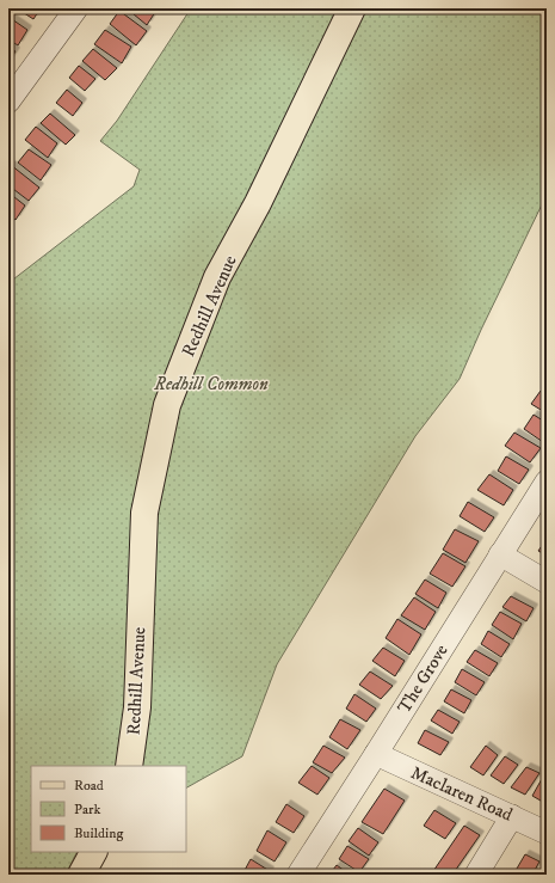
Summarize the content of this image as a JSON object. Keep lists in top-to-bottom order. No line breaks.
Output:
{"streets":{"main road":["Redhill Avenue"],"street":["The Grove","Maclaren Road"]},"crossings":[["The Grove","Maclaren Road"]],"parks":["Redhill Common"],"legend":["Road","Park","Building"]}
